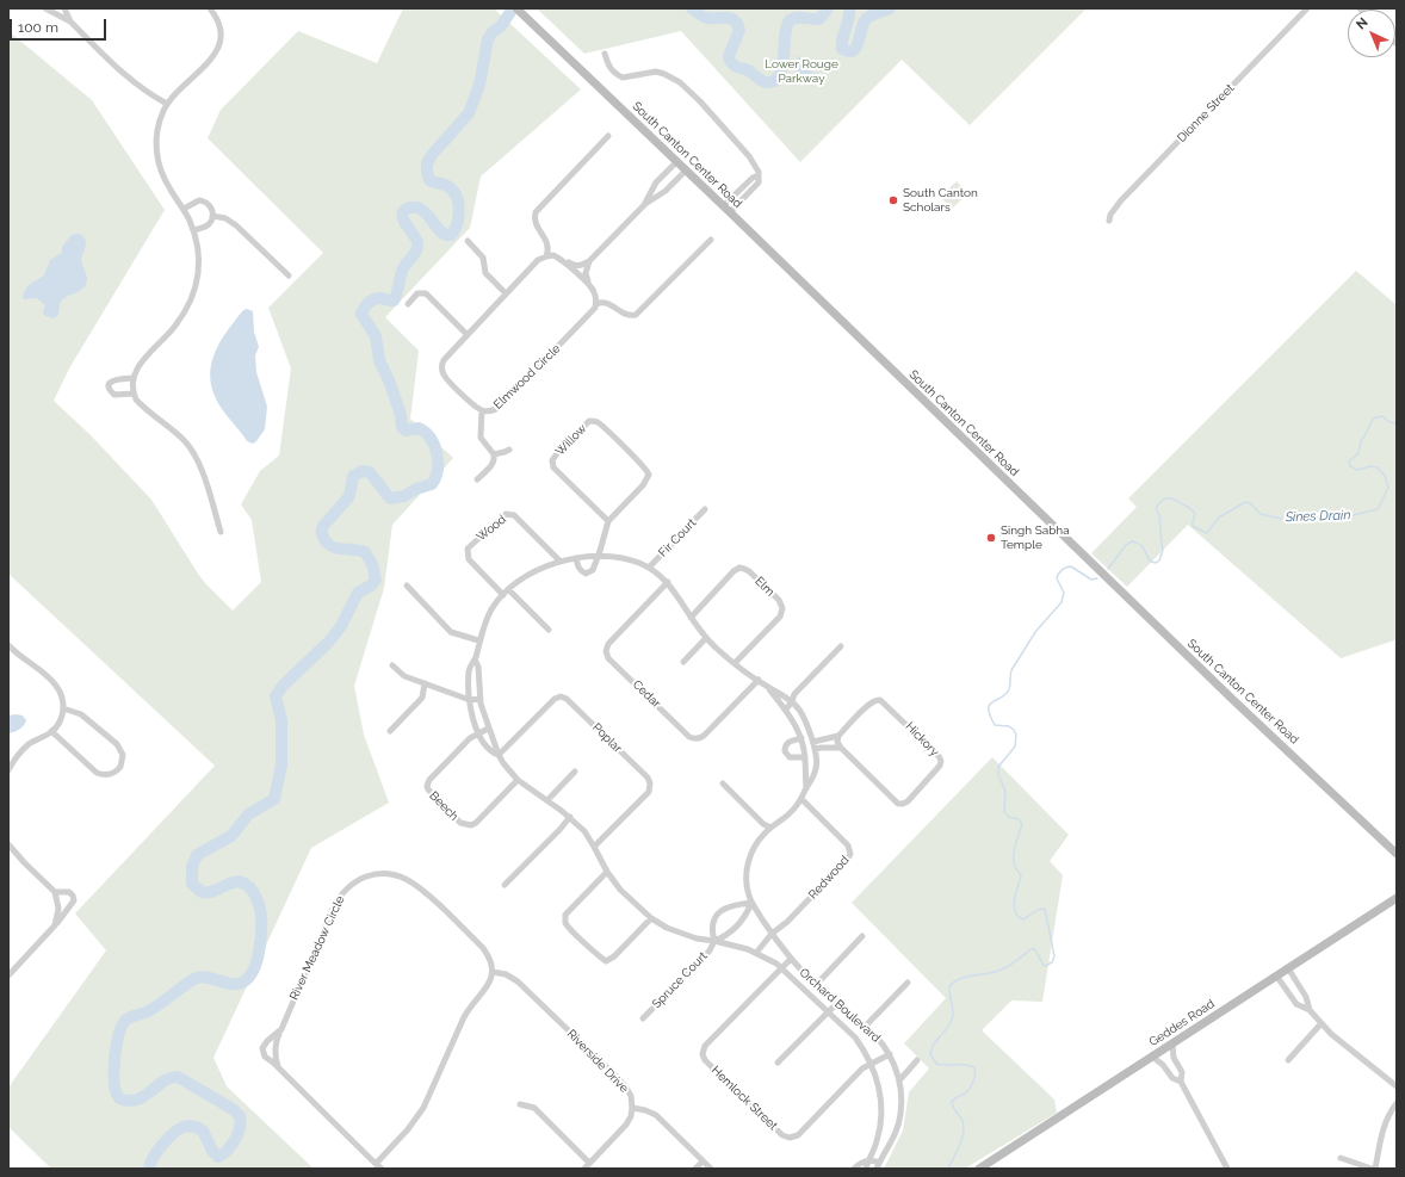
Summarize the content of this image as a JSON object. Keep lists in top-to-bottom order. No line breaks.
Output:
{"streets":{"main road":["South Canton Center Road","Geddes Road"],"street":["Dionne Street","Elmwood Circle","Willow","Wood","Fir Court","Elm","Cedar","Poplar","Hickory","Beech","Redwood","River Meadow Circle","Spruce Court","Orchard Boulevard","Riverside Drive","Hemlock Street"]},"crossings":[["Willow","Orchard Boulevard"],["Wood","Orchard Boulevard"],["Fir Court","Orchard Boulevard"],["Elm","Orchard Boulevard"],["Cedar","Orchard Boulevard"],["Poplar","Orchard Boulevard"],["Beech","Orchard Boulevard"],["Redwood","Orchard Boulevard"],["River Meadow Circle","Riverside Drive"],["Spruce Court","Orchard Boulevard"],["Orchard Boulevard","Hemlock Street"]],"water":["Sines Drain"],"parks":["Lower Rouge Parkway"],"places":["South Canton Scholars","Singh Sabha Temple"],"scale_bar":"100 m","north":"top left"}
